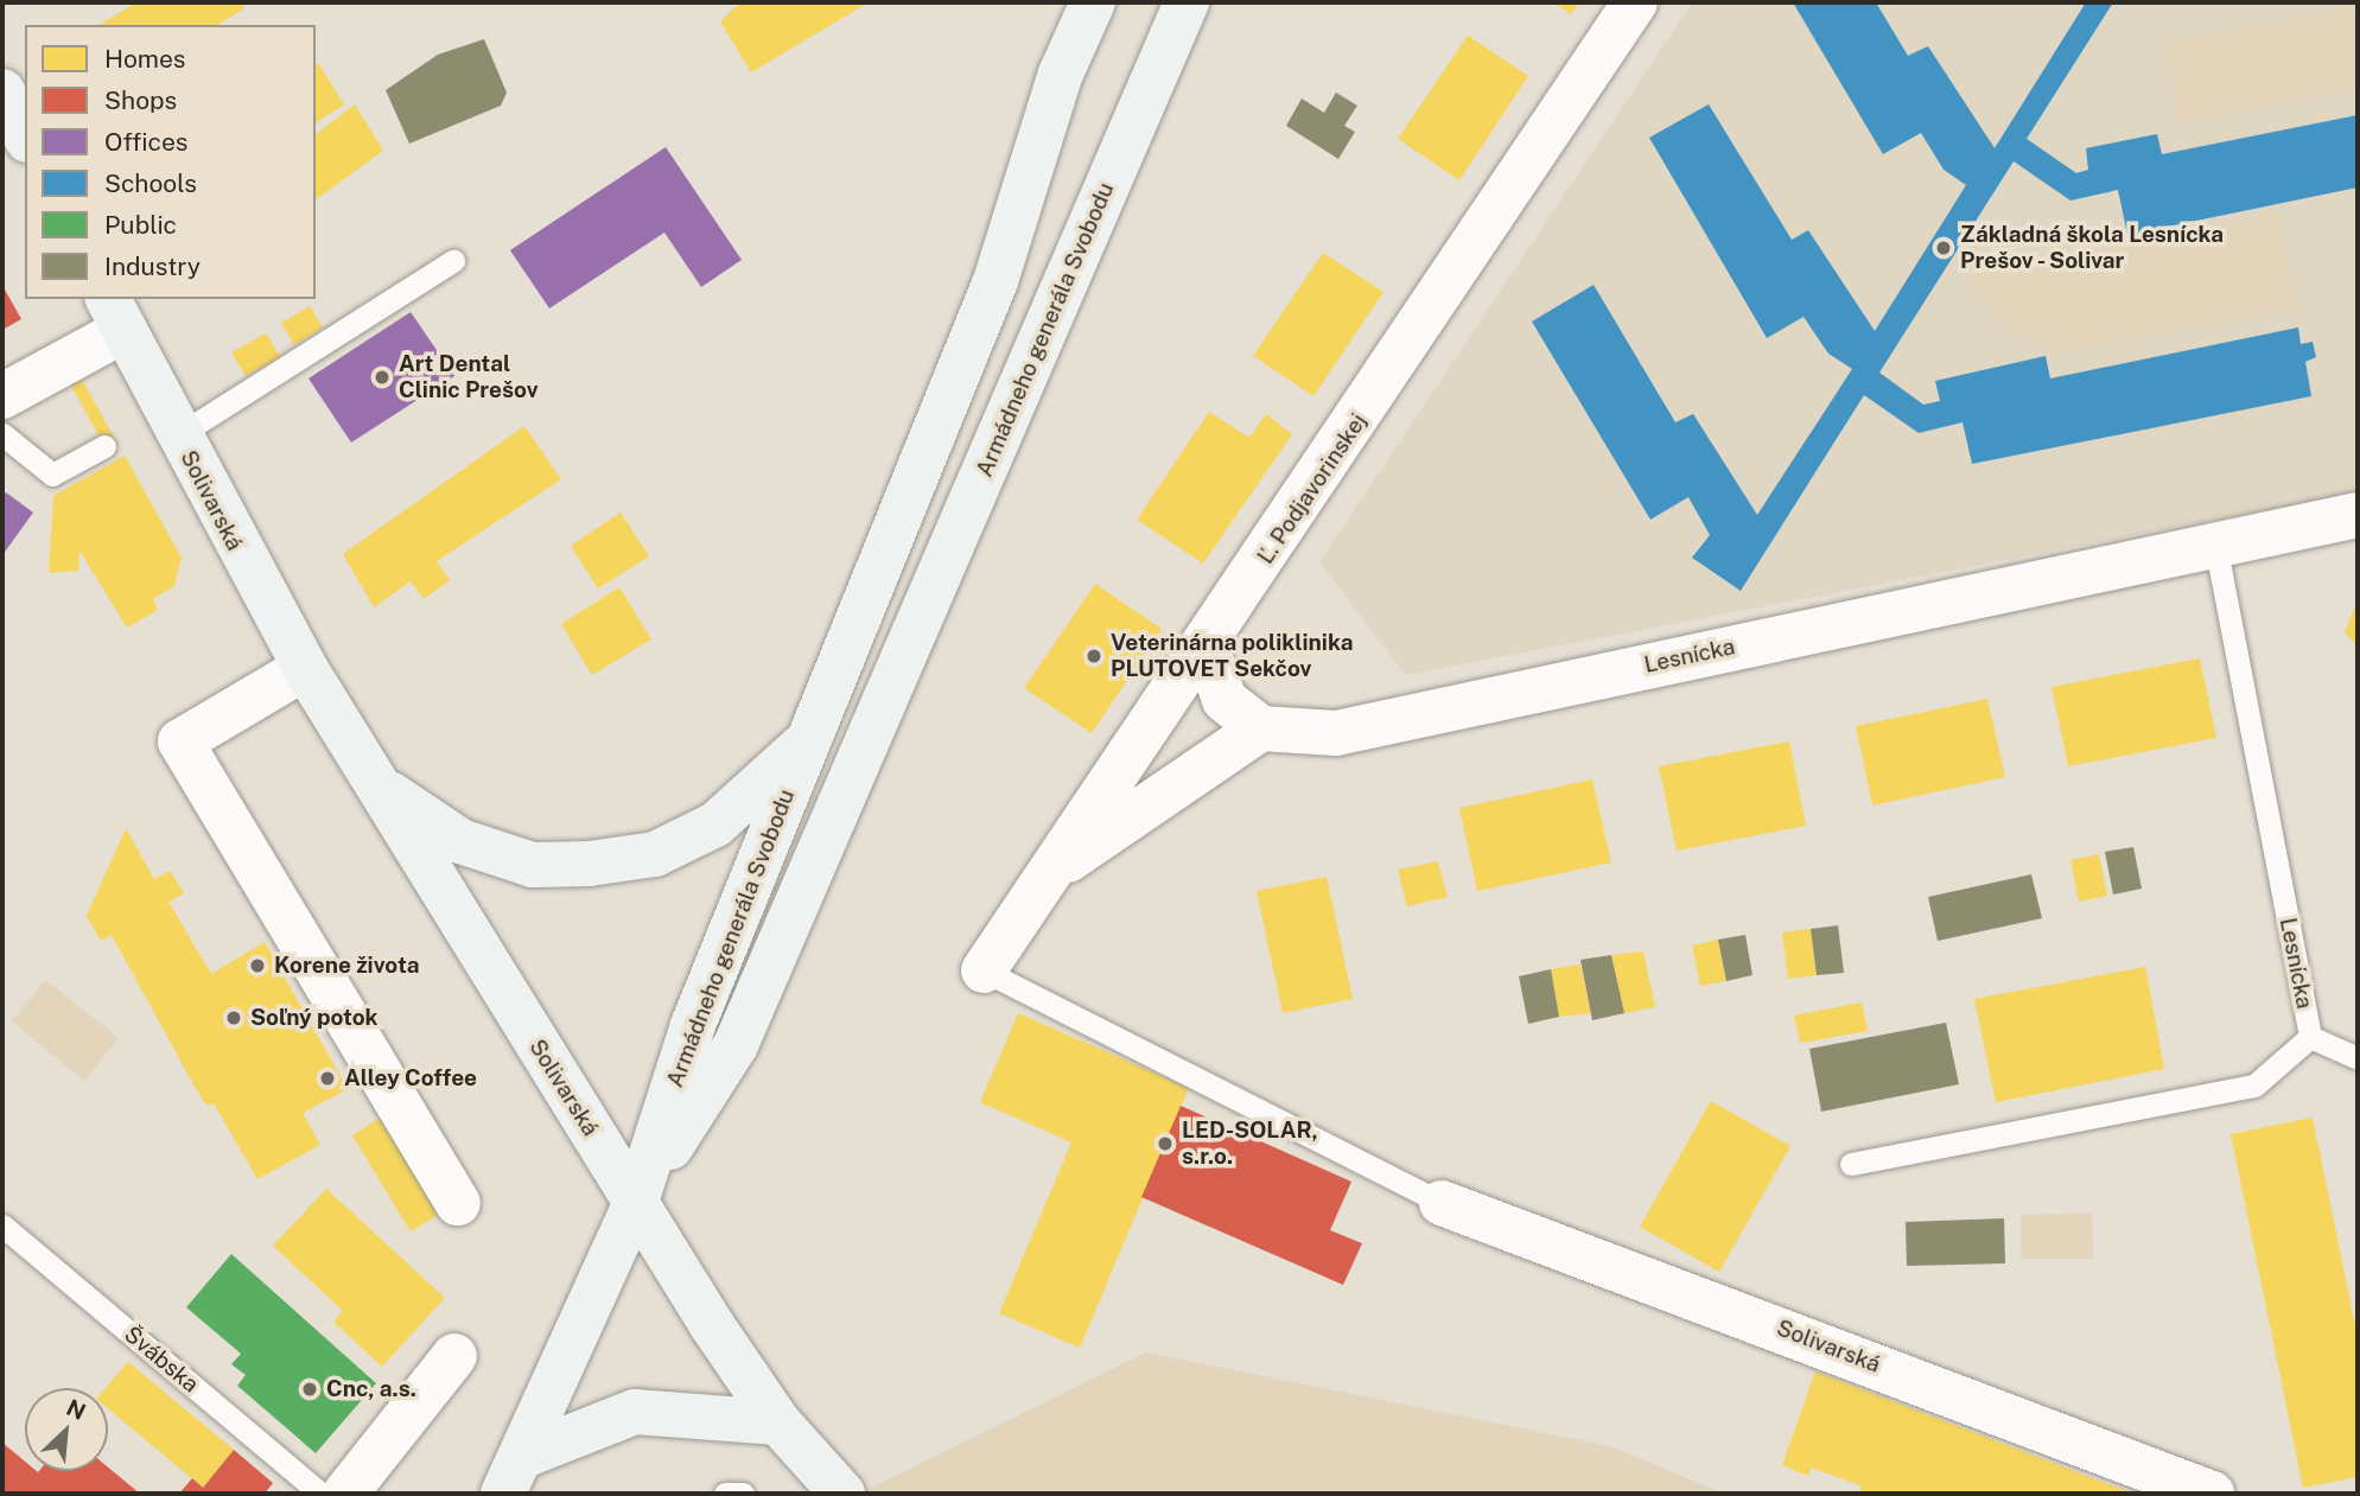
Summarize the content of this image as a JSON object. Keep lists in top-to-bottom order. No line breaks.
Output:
{"streets":{"street":["Armádneho generála Svobodu","Ľ. Podjavorinskej","Solivarská","Lesnícka"],"lane":["Švábska"]},"crossings":[["Armádneho generála Svobodu","Solivarská"]],"places":["Základná škola Lesnícka Prešov - Solivar","Art Dental Clinic Prešov","Veterinárna poliklinika PLUTOVET Sekčov","Korene života","Soľný potok","Alley Coffee","LED-SOLAR, s.r.o.","Cnc, a.s."],"legend":["Homes","Shops","Offices","Schools","Public","Industry"],"north":"top right"}
